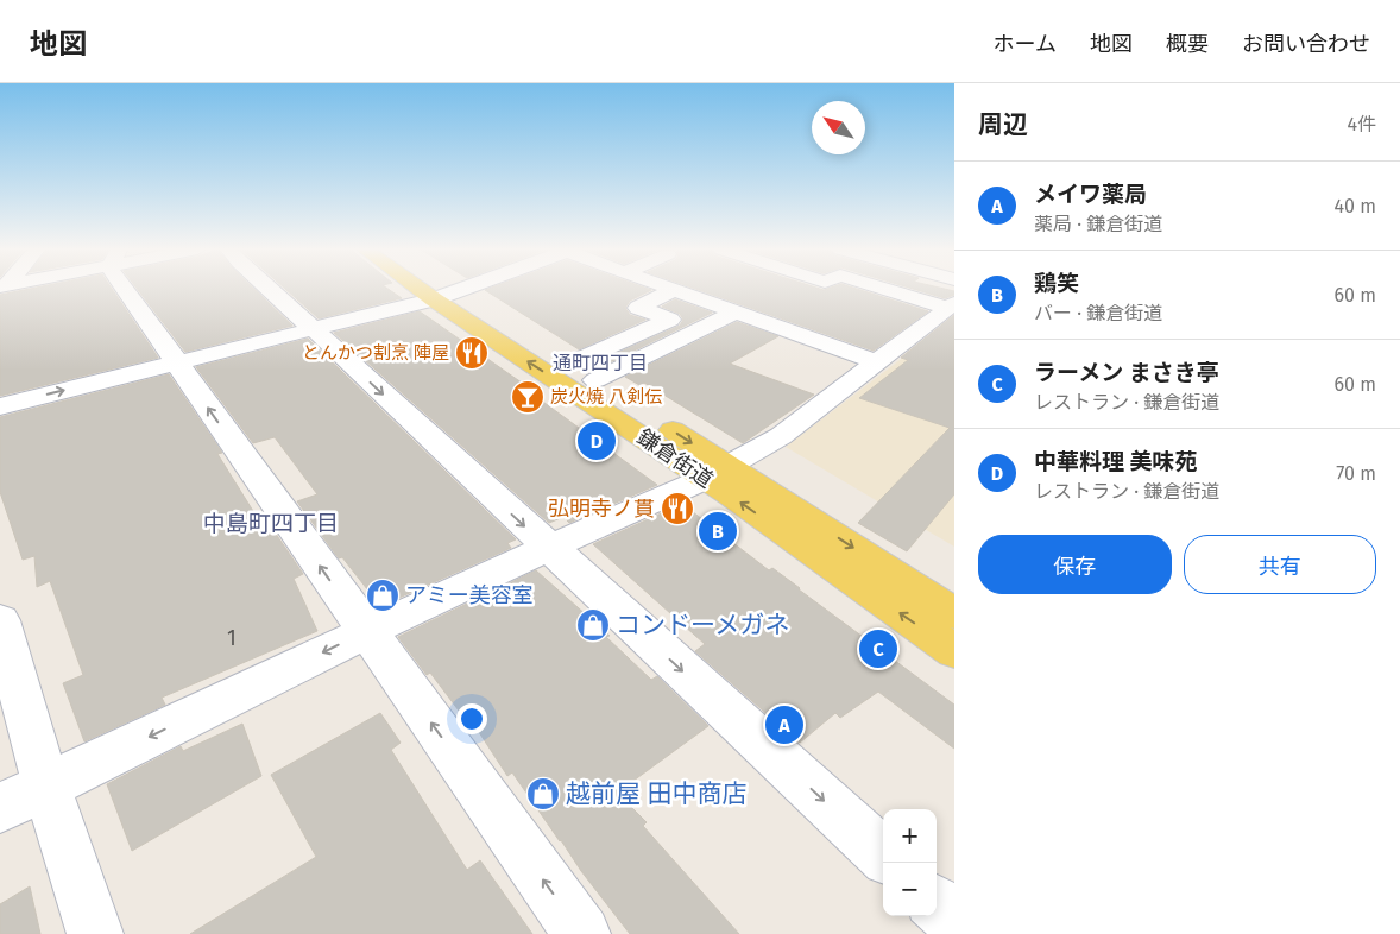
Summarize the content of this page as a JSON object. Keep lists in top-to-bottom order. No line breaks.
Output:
{"streets":{"main road":["鎌倉街道"]},"districts":["通町四丁目","中島町四丁目"],"places":{"restaurant":["とんかつ割烹 陣屋","弘明寺ノ貫"],"bar":["炭火焼 八剣伝"],"shop":["アミー美容室","コンドーメガネ","越前屋 田中商店"]},"house_numbers":["1"],"north":"top left","page":{"header":"地図","nav":["ホーム","地図","概要","お問い合わせ"],"heading":["周辺","4件"],"list":[{"mark":"A","name":"メイワ薬局","note":"薬局 · 鎌倉街道","value":"40 m"},{"mark":"B","name":"鶏笑","note":"バー · 鎌倉街道","value":"60 m"},{"mark":"C","name":"ラーメン まさき亭","note":"レストラン · 鎌倉街道","value":"60 m"},{"mark":"D","name":"中華料理 美味苑","note":"レストラン · 鎌倉街道","value":"70 m"}],"pins":["D","B","C","A"],"buttons":["保存","共有"],"map_buttons":["+","−"]}}
